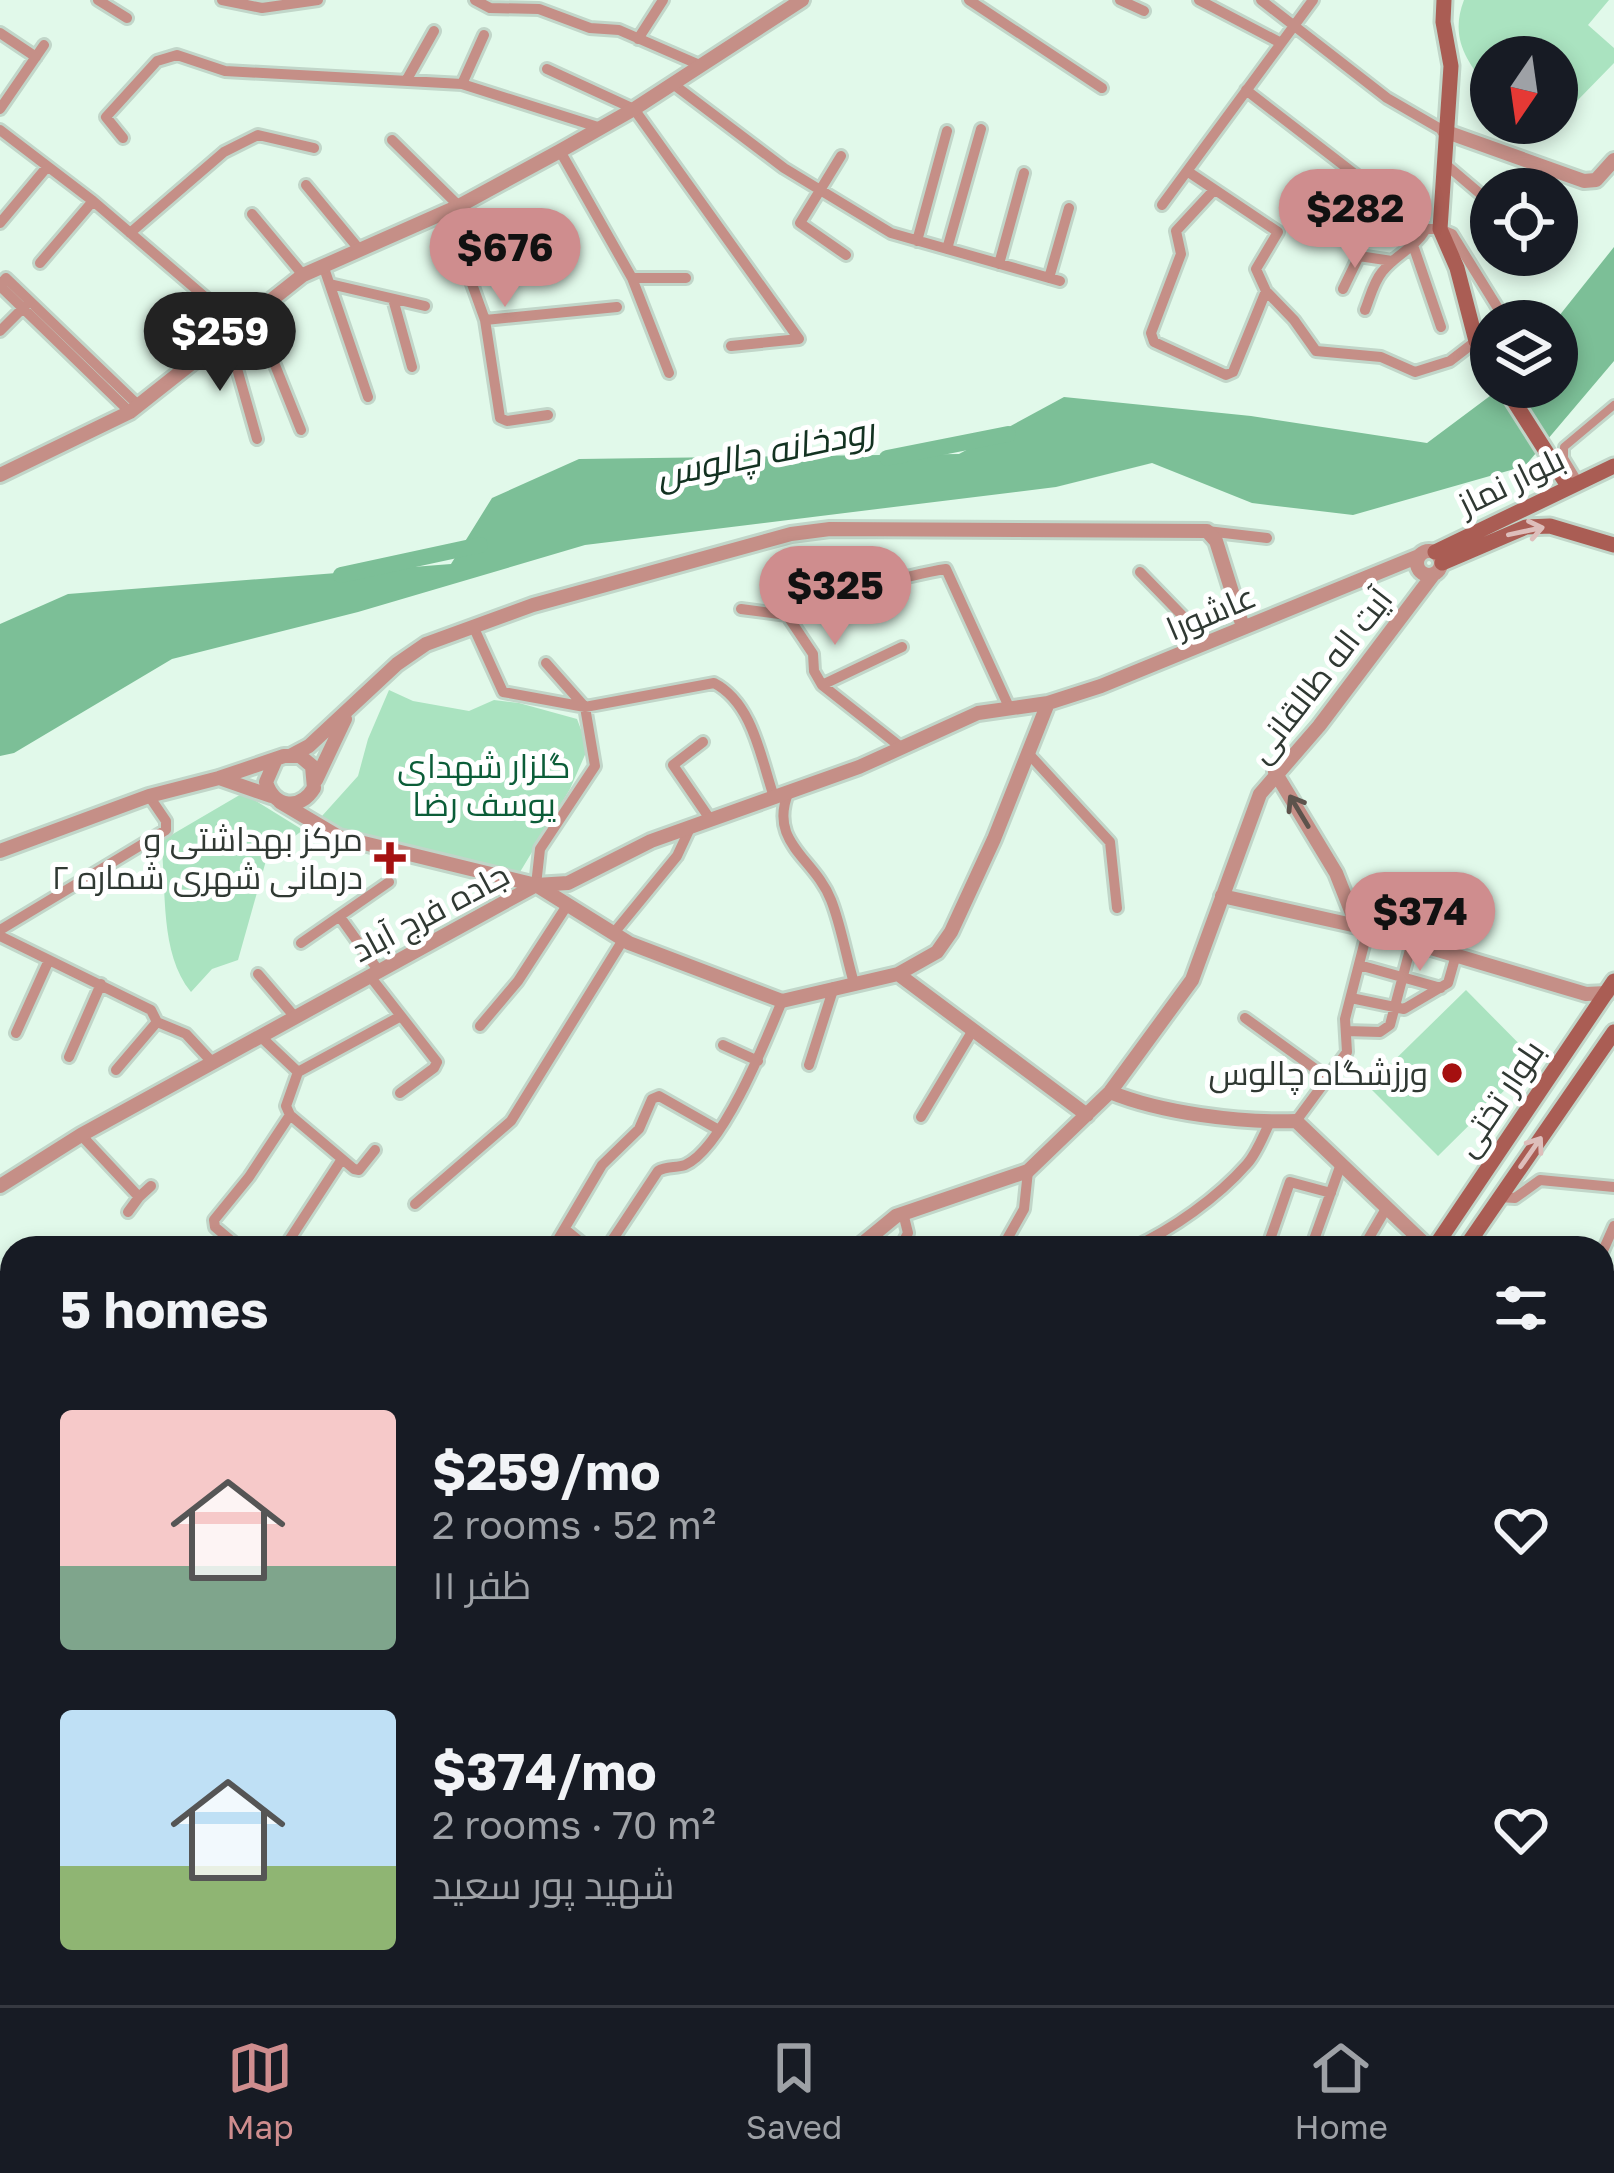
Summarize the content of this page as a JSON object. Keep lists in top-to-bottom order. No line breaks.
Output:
{"streets":{"main road":["بلوار نماز","بلوار تختی"],"street":["عاشورا","آیت اله طالقانی","جاده فرج آباد"]},"crossings":[["بلوار نماز","عاشورا"],["بلوار نماز","آیت اله طالقانی"],["عاشورا","آیت اله طالقانی"],["عاشورا","جاده فرج آباد"]],"water":["رودخانه چالوس"],"parks":["گلزار شهدای یوسف رضا"],"places":{"health":["مرکز بهداشتی و درمانی شهری شماره ۲"],"other":["ورزشگاه چالوس"]},"north":"bottom","page":{"price":["$282","$676","$259","$325","$374"],"heading":"5 homes","list":[{"name":"$259/mo","note":"2 rooms · 52 m² · ظفر ۱۱"},{"name":"$374/mo","note":"2 rooms · 70 m² · شهید پور سعید"}],"tabs":["Map","Saved","Home"]}}
